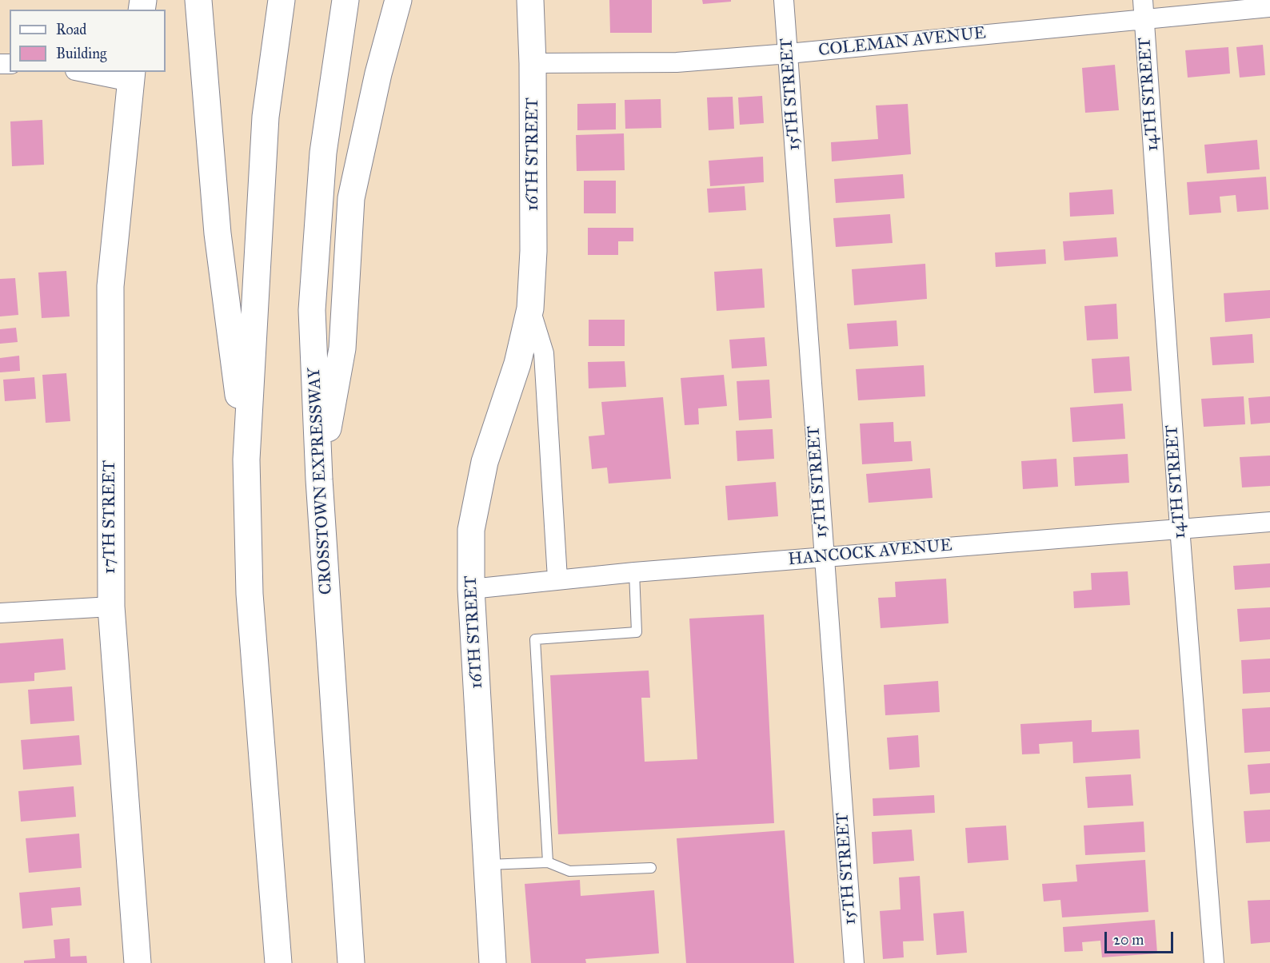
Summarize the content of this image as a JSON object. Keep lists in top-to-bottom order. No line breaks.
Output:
{"streets":{"main road":["16TH STREET","CROSSTOWN EXPRESSWAY","17TH STREET"],"street":["COLEMAN AVENUE","15TH STREET","14TH STREET","HANCOCK AVENUE"]},"crossings":[["COLEMAN AVENUE","15TH STREET"],["COLEMAN AVENUE","14TH STREET"],["COLEMAN AVENUE","16TH STREET"],["15TH STREET","HANCOCK AVENUE"],["14TH STREET","HANCOCK AVENUE"],["16TH STREET","HANCOCK AVENUE"]],"legend":["Road","Building"],"scale_bar":"20 m"}
